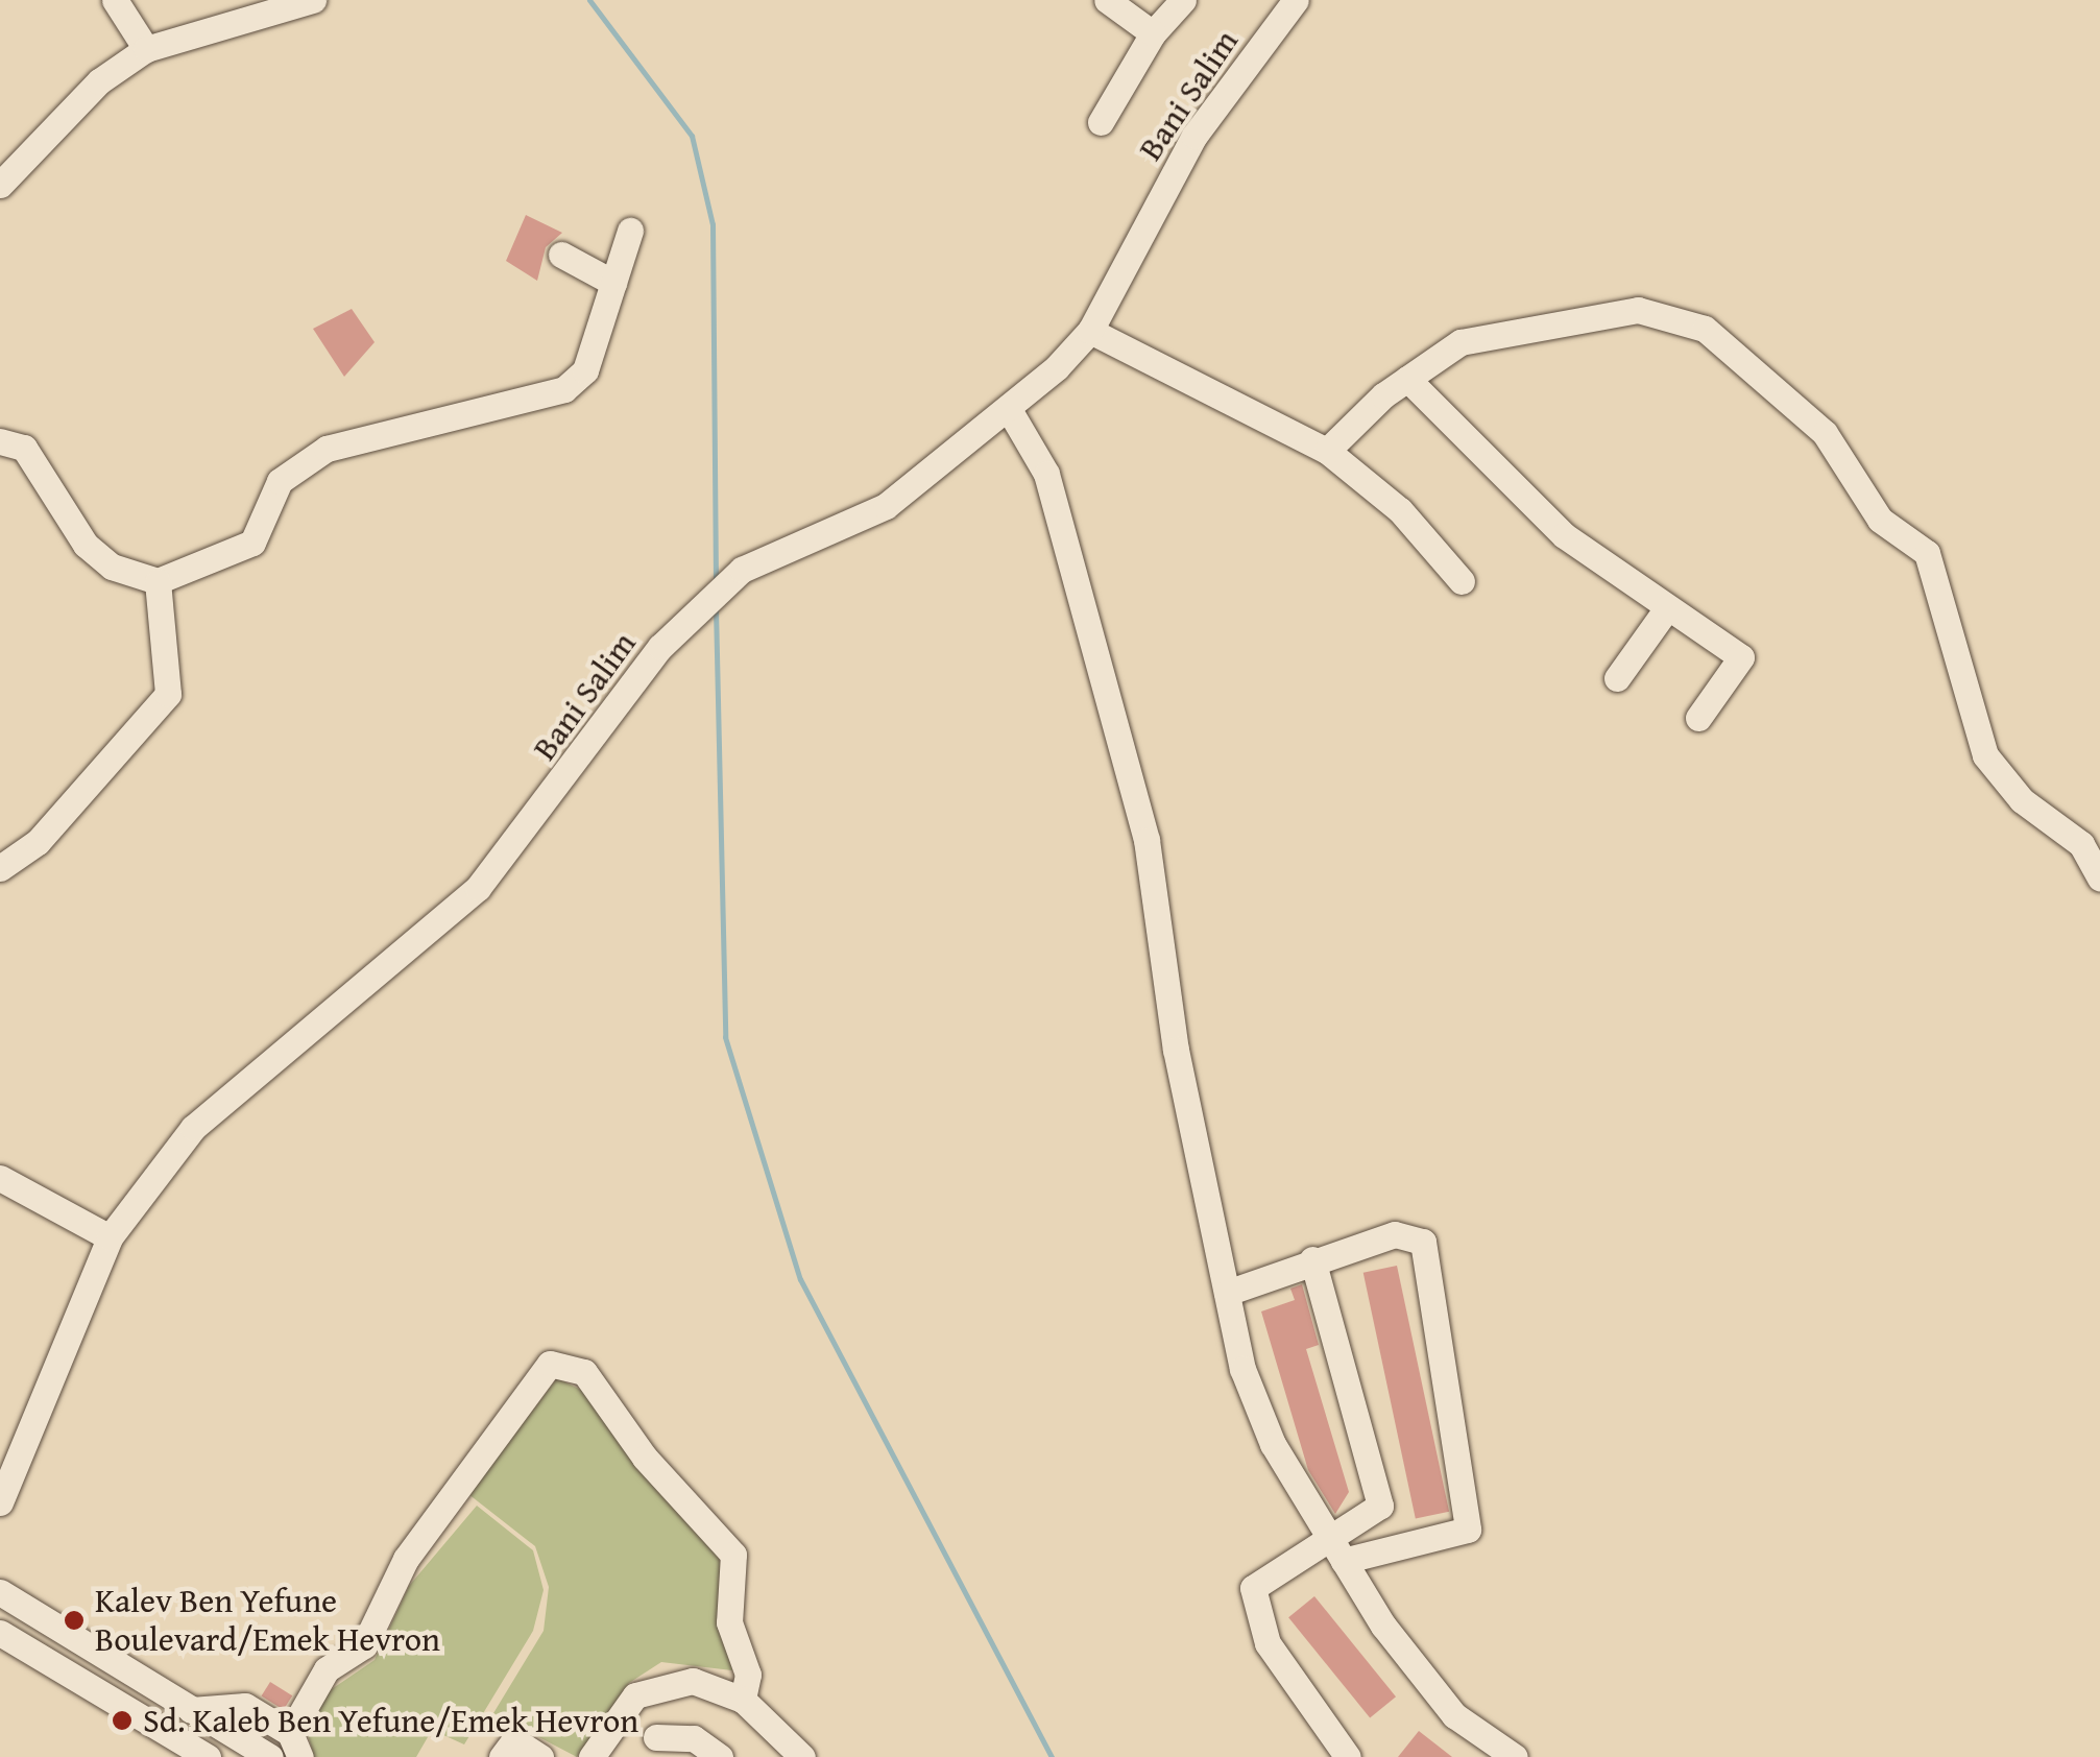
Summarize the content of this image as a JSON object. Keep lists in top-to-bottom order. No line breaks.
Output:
{"streets":{"street":["Bani Salim"]},"places":["Kalev Ben Yefune Boulevard/Emek Hevron","Sd. Kaleb Ben Yefune/Emek Hevron"]}
